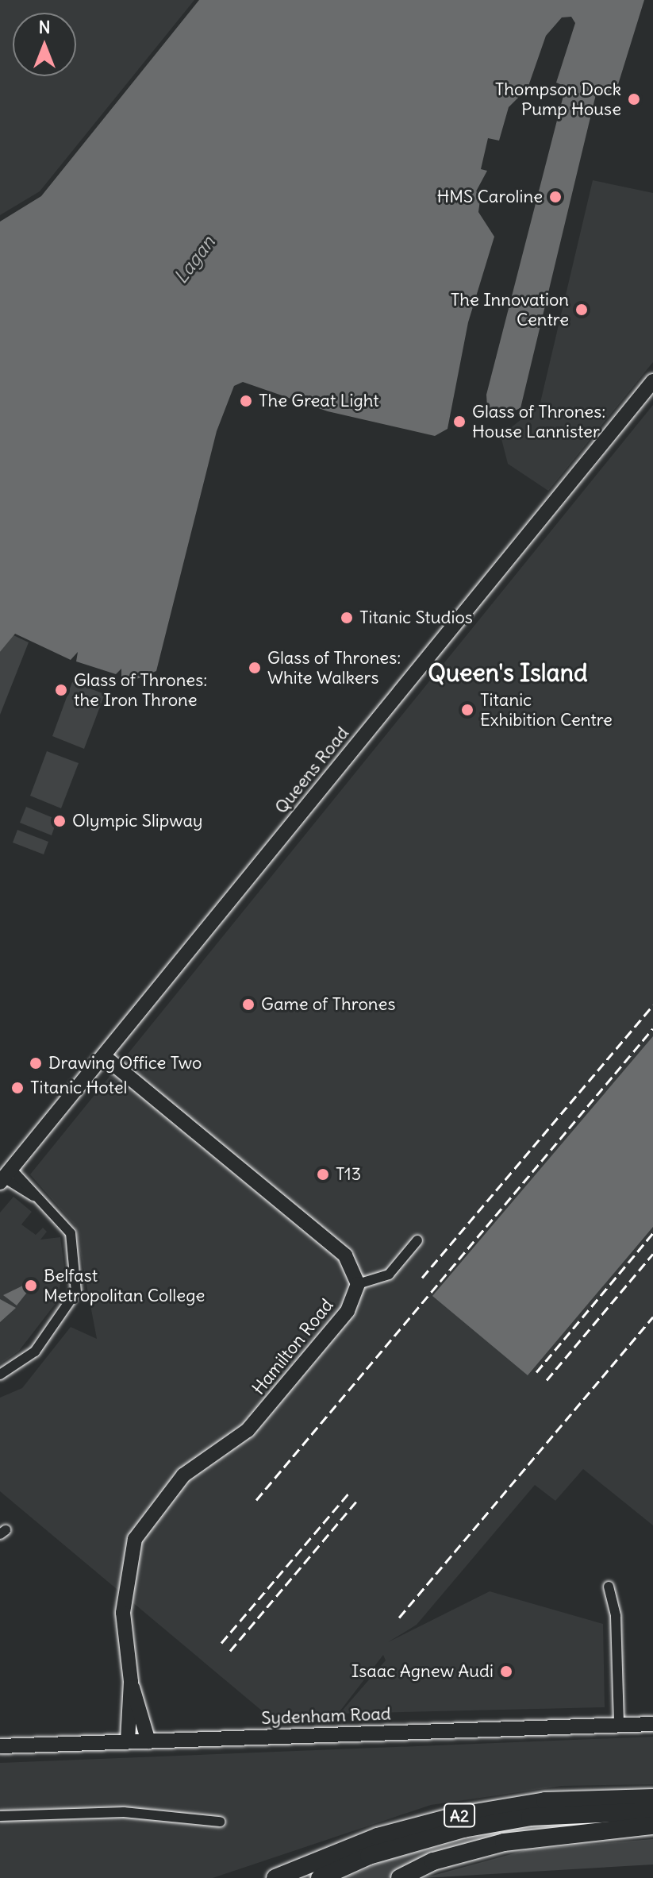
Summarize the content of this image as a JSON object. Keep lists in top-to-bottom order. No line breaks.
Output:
{"streets":{"highway":["A2"],"street":["Queens Road","Hamilton Road","Sydenham Road"]},"crossings":[["Hamilton Road","Sydenham Road"]],"districts":["Queen's Island"],"water":["Lagan"],"places":["Thompson Dock Pump House","HMS Caroline","The Innovation Centre","The Great Light","Glass of Thrones: House Lannister","Titanic Studios","Glass of Thrones: White Walkers","Glass of Thrones: the Iron Throne","Titanic Exhibition Centre","Olympic Slipway","Game of Thrones","Drawing Office Two","Titanic Hotel","T13","Belfast Metropolitan College","Isaac Agnew Audi"],"north":"top"}
